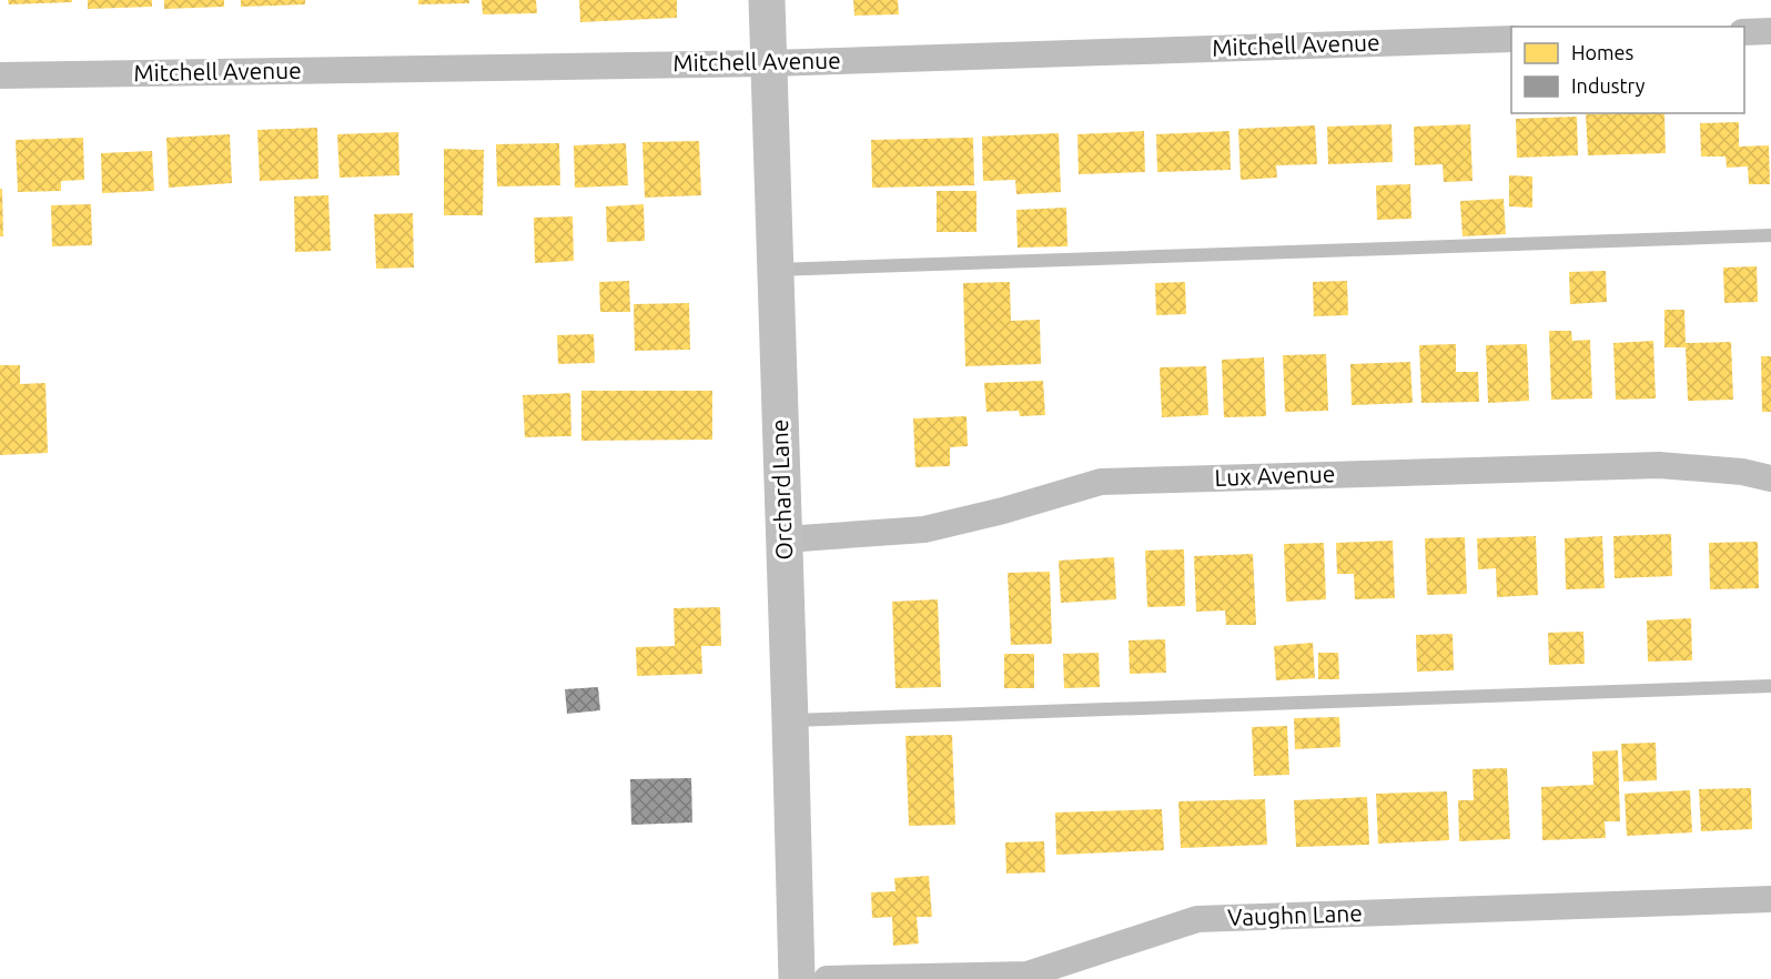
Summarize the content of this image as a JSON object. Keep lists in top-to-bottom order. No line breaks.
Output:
{"streets":{"street":["Mitchell Avenue","Lux Avenue","Orchard Lane","Vaughn Lane"]},"crossings":[["Mitchell Avenue","Orchard Lane"],["Lux Avenue","Orchard Lane"]],"legend":["Homes","Industry"]}
